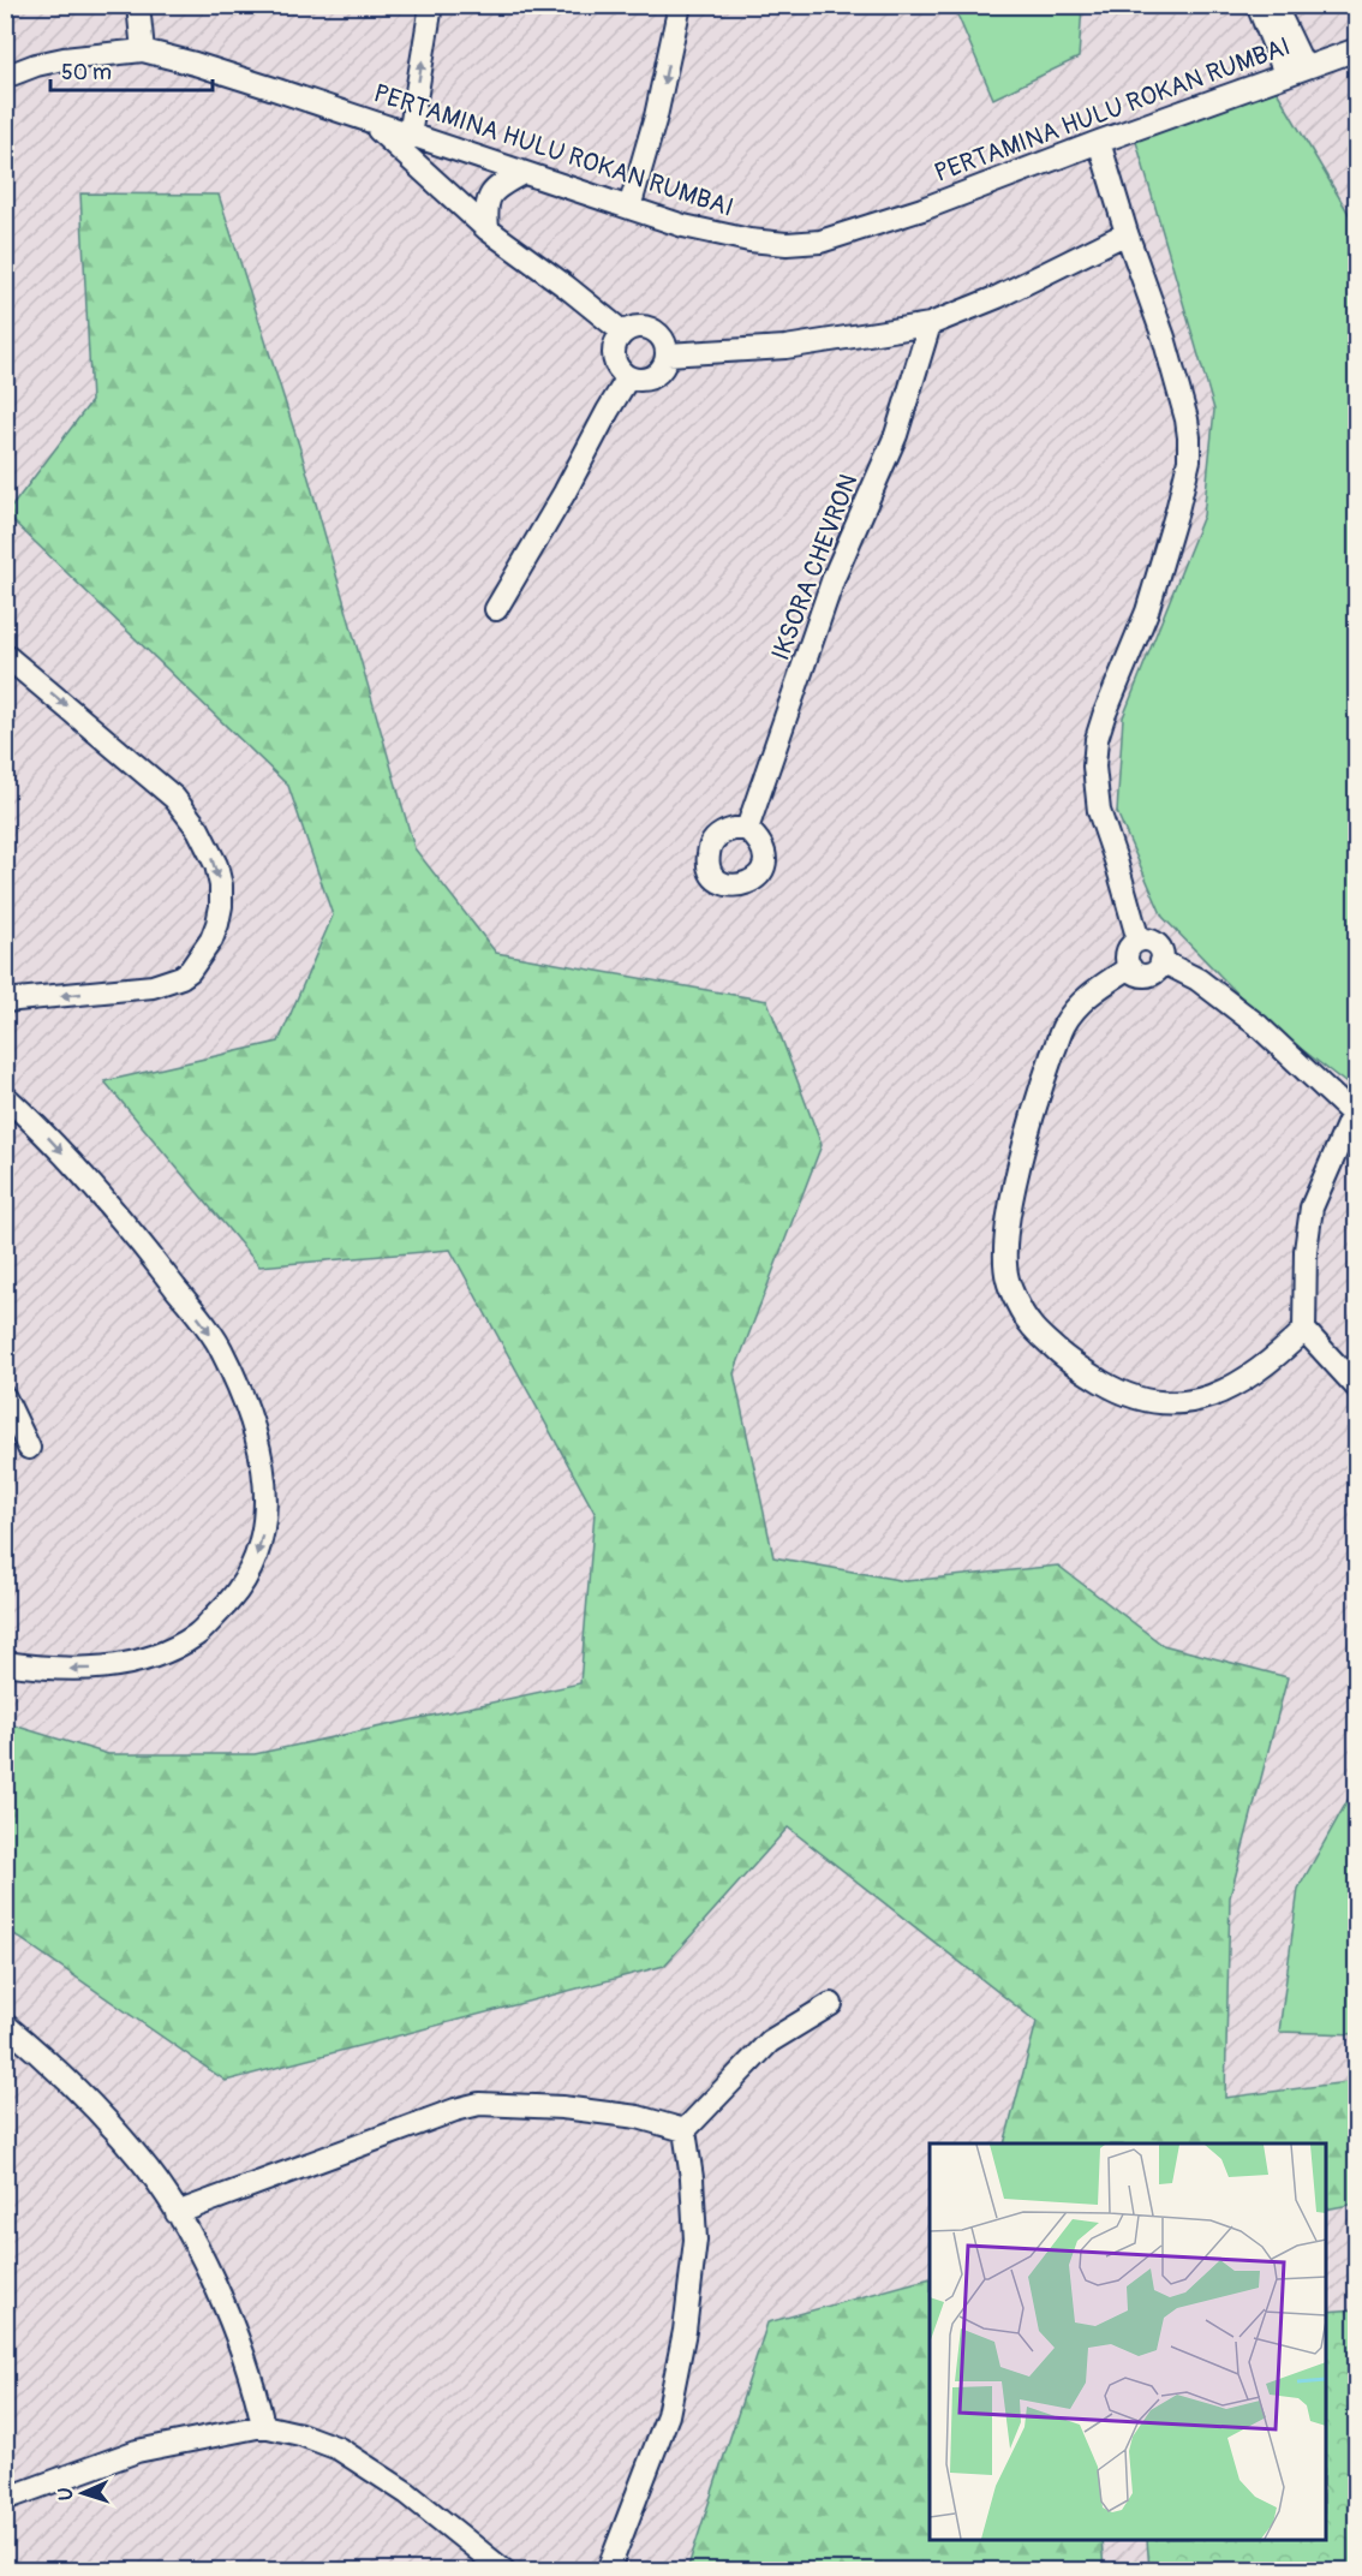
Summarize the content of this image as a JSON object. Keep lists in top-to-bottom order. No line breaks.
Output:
{"streets":{"street":["PERTAMINA HULU ROKAN RUMBAI","IKSORA CHEVRON"]},"scale_bar":"50 m","north":"left"}
